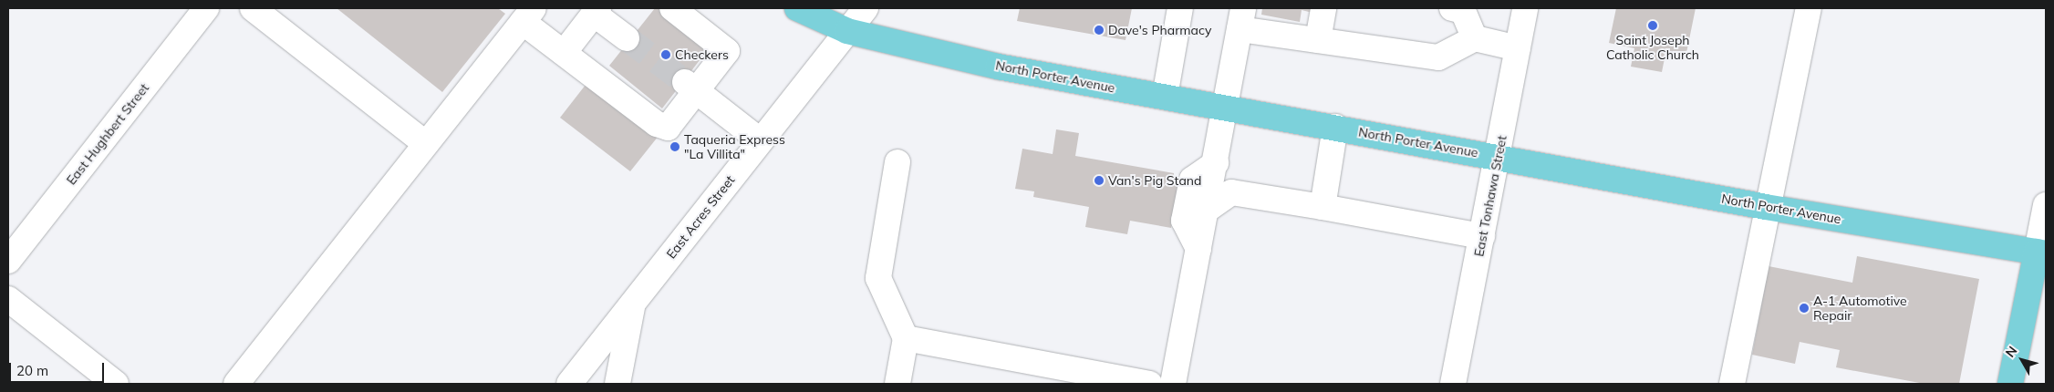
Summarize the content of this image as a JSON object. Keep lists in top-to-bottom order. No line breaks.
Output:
{"streets":{"main road":["North Porter Avenue"],"street":["East Hughbert Street","East Tonhawa Street","East Acres Street"]},"crossings":[["North Porter Avenue","East Tonhawa Street"],["North Porter Avenue","East Acres Street"]],"places":["Saint Joseph Catholic Church","Dave's Pharmacy","Checkers","Taqueria Express \"La Villita\"","Van's Pig Stand","A-1 Automotive Repair"],"scale_bar":"20 m","north":"top left"}
